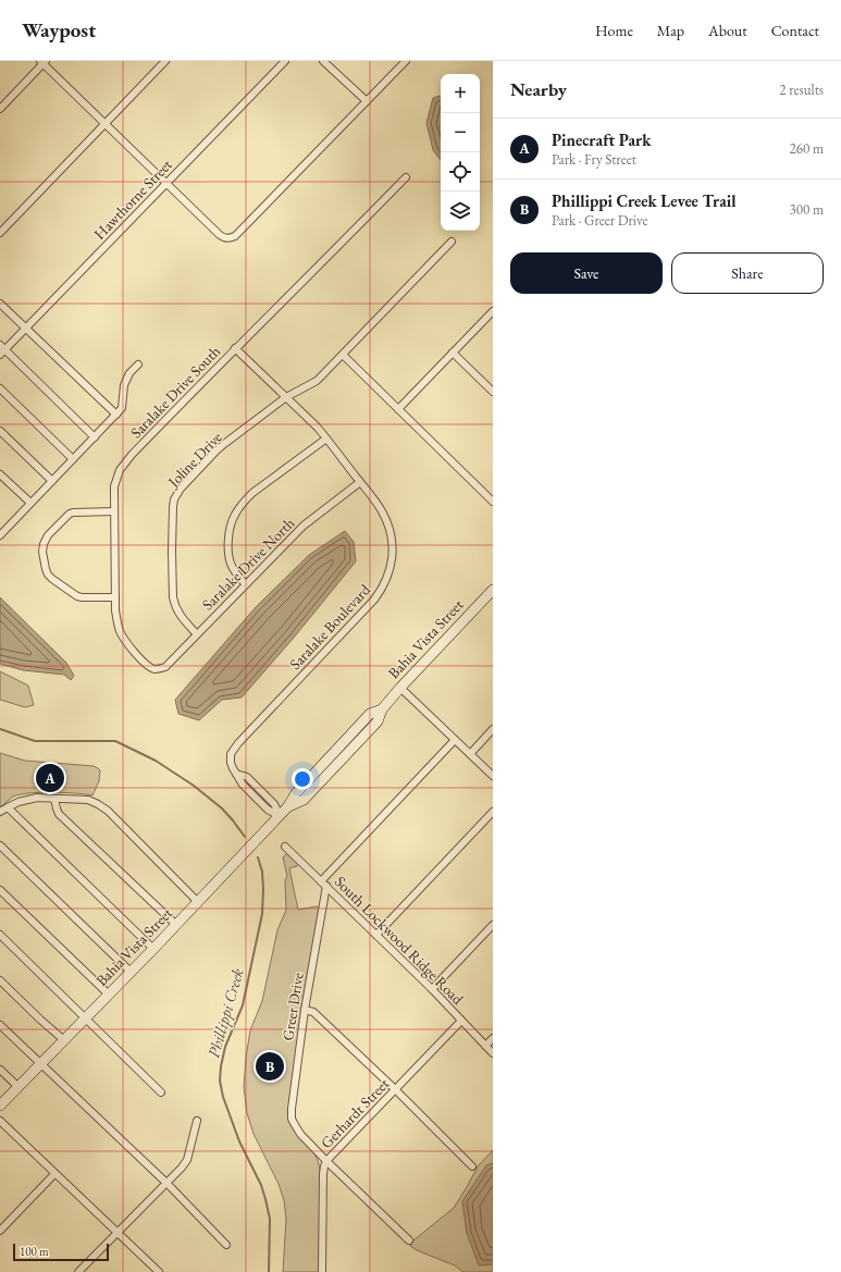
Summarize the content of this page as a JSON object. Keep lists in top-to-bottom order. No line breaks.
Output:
{"streets":{"street":["Hawthorne Street","Saralake Drive South","Joline Drive","Saralake Drive North","Saralake Boulevard","Bahia Vista Street","South Lockwood Ridge Road","Greer Drive","Gerhardt Street"]},"crossings":[["Saralake Drive South","Saralake Drive North"],["Saralake Drive South","Saralake Boulevard"],["Joline Drive","Saralake Drive North"],["Joline Drive","Saralake Boulevard"],["Saralake Drive North","Saralake Boulevard"],["Saralake Boulevard","Bahia Vista Street"],["South Lockwood Ridge Road","Greer Drive"],["South Lockwood Ridge Road","Gerhardt Street"],["Greer Drive","Gerhardt Street"]],"water":["Phillippi Creek"],"scale_bar":"100 m","page":{"header":"Waypost","nav":["Home","Map","About","Contact"],"heading":["Nearby","2 results"],"map_buttons":["+","−"],"list":[{"mark":"A","name":"Pinecraft Park","note":"Park · Fry Street","value":"260 m"},{"mark":"B","name":"Phillippi Creek Levee Trail","note":"Park · Greer Drive","value":"300 m"}],"buttons":["Save","Share"],"pins":["A","B"],"scale":"100 m"}}
